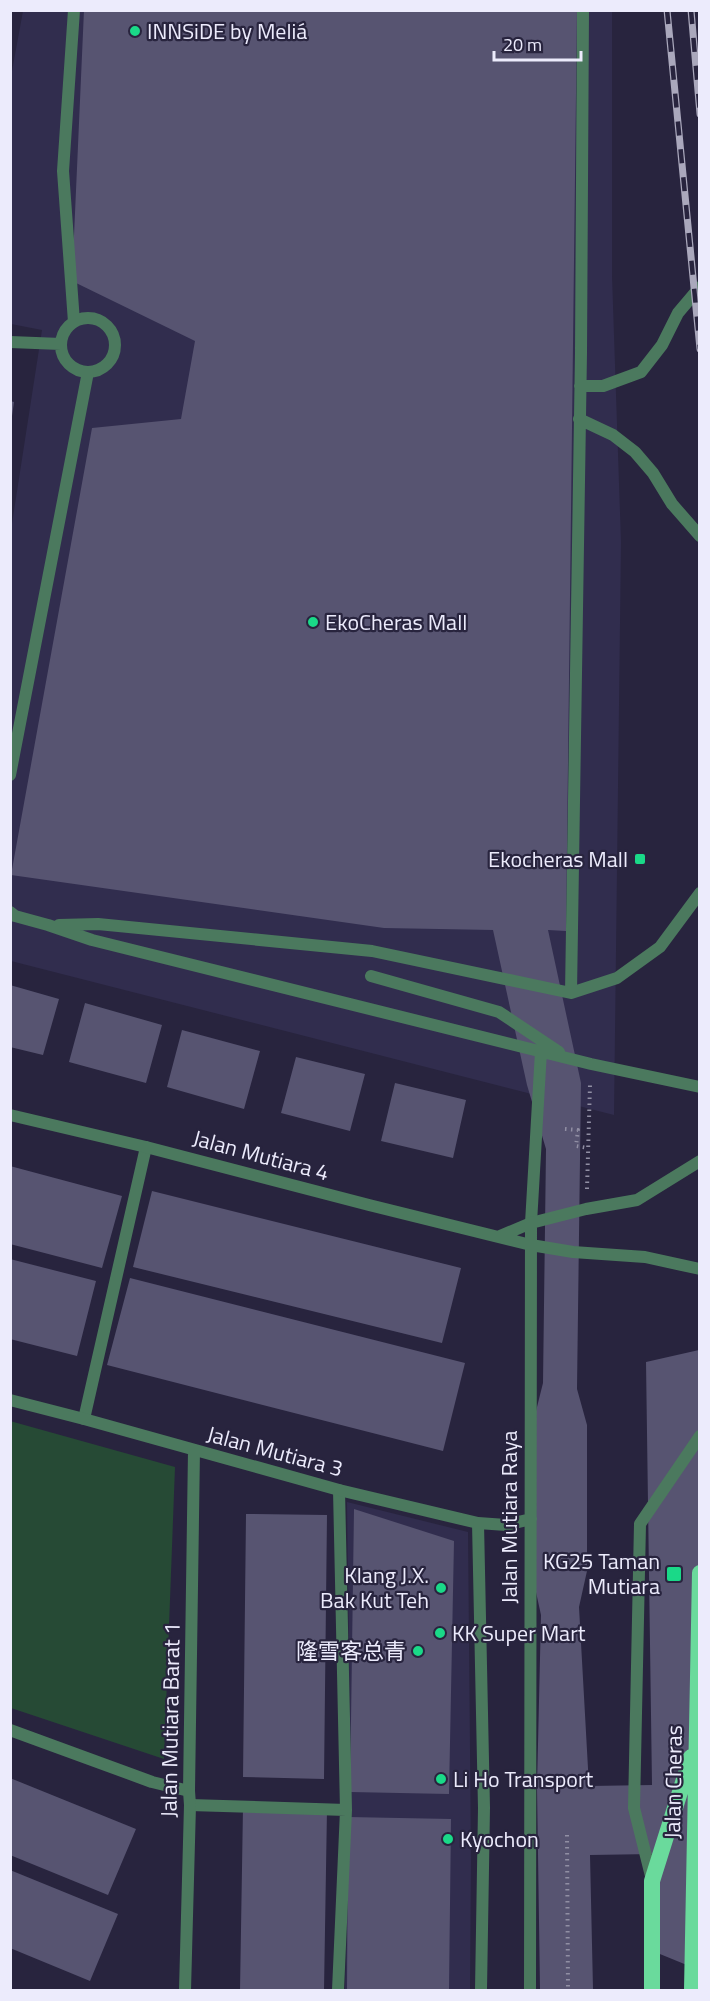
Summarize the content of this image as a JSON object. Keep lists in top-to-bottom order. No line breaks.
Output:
{"streets":{"highway":["Jalan Cheras"],"street":["Jalan Mutiara 4","Jalan Mutiara 3","Jalan Mutiara Raya","Jalan Mutiara Barat 1"]},"crossings":[["Jalan Mutiara 4","Jalan Mutiara Raya"],["Jalan Mutiara 3","Jalan Mutiara Raya"],["Jalan Mutiara 3","Jalan Mutiara Barat 1"]],"places":{"other":["INNSiDE by Meliá","EkoCheras Mall","Klang J.X. Bak Kut Teh","KK Super Mart","隆雪客总青","Li Ho Transport","Kyochon"],"transit":["Ekocheras Mall","KG25 Taman Mutiara"]},"scale_bar":"20 m"}
